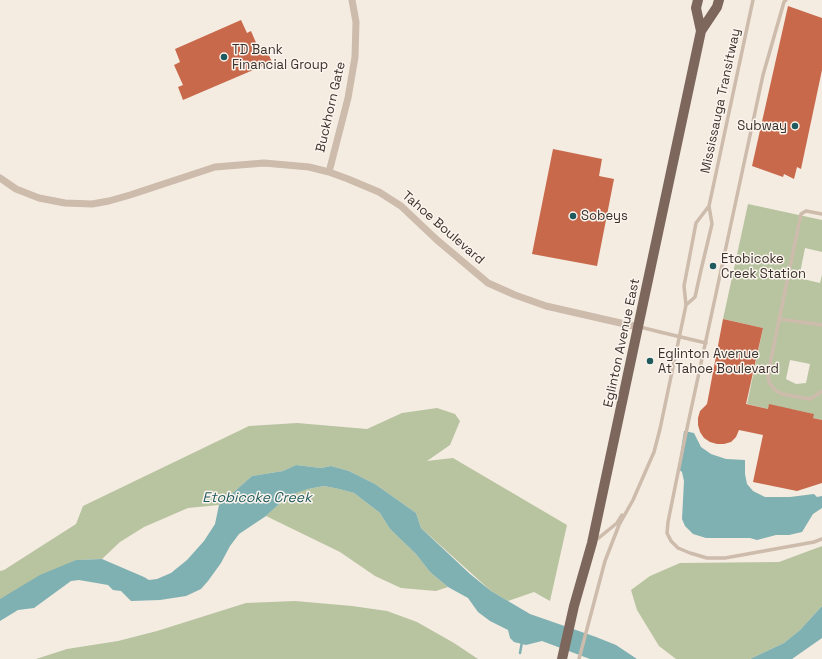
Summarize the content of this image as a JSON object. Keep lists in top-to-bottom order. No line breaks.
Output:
{"streets":{"main road":["Eglinton Avenue East"],"street":["Buckhorn Gate","Tahoe Boulevard"],"lane":["Mississauga Transitway"]},"crossings":[["Mississauga Transitway","Eglinton Avenue East"],["Buckhorn Gate","Tahoe Boulevard"],["Tahoe Boulevard","Eglinton Avenue East"]],"water":["Etobicoke Creek"],"places":["TD Bank Financial Group","Subway","Sobeys","Etobicoke Creek Station","Eglinton Avenue At Tahoe Boulevard"]}
